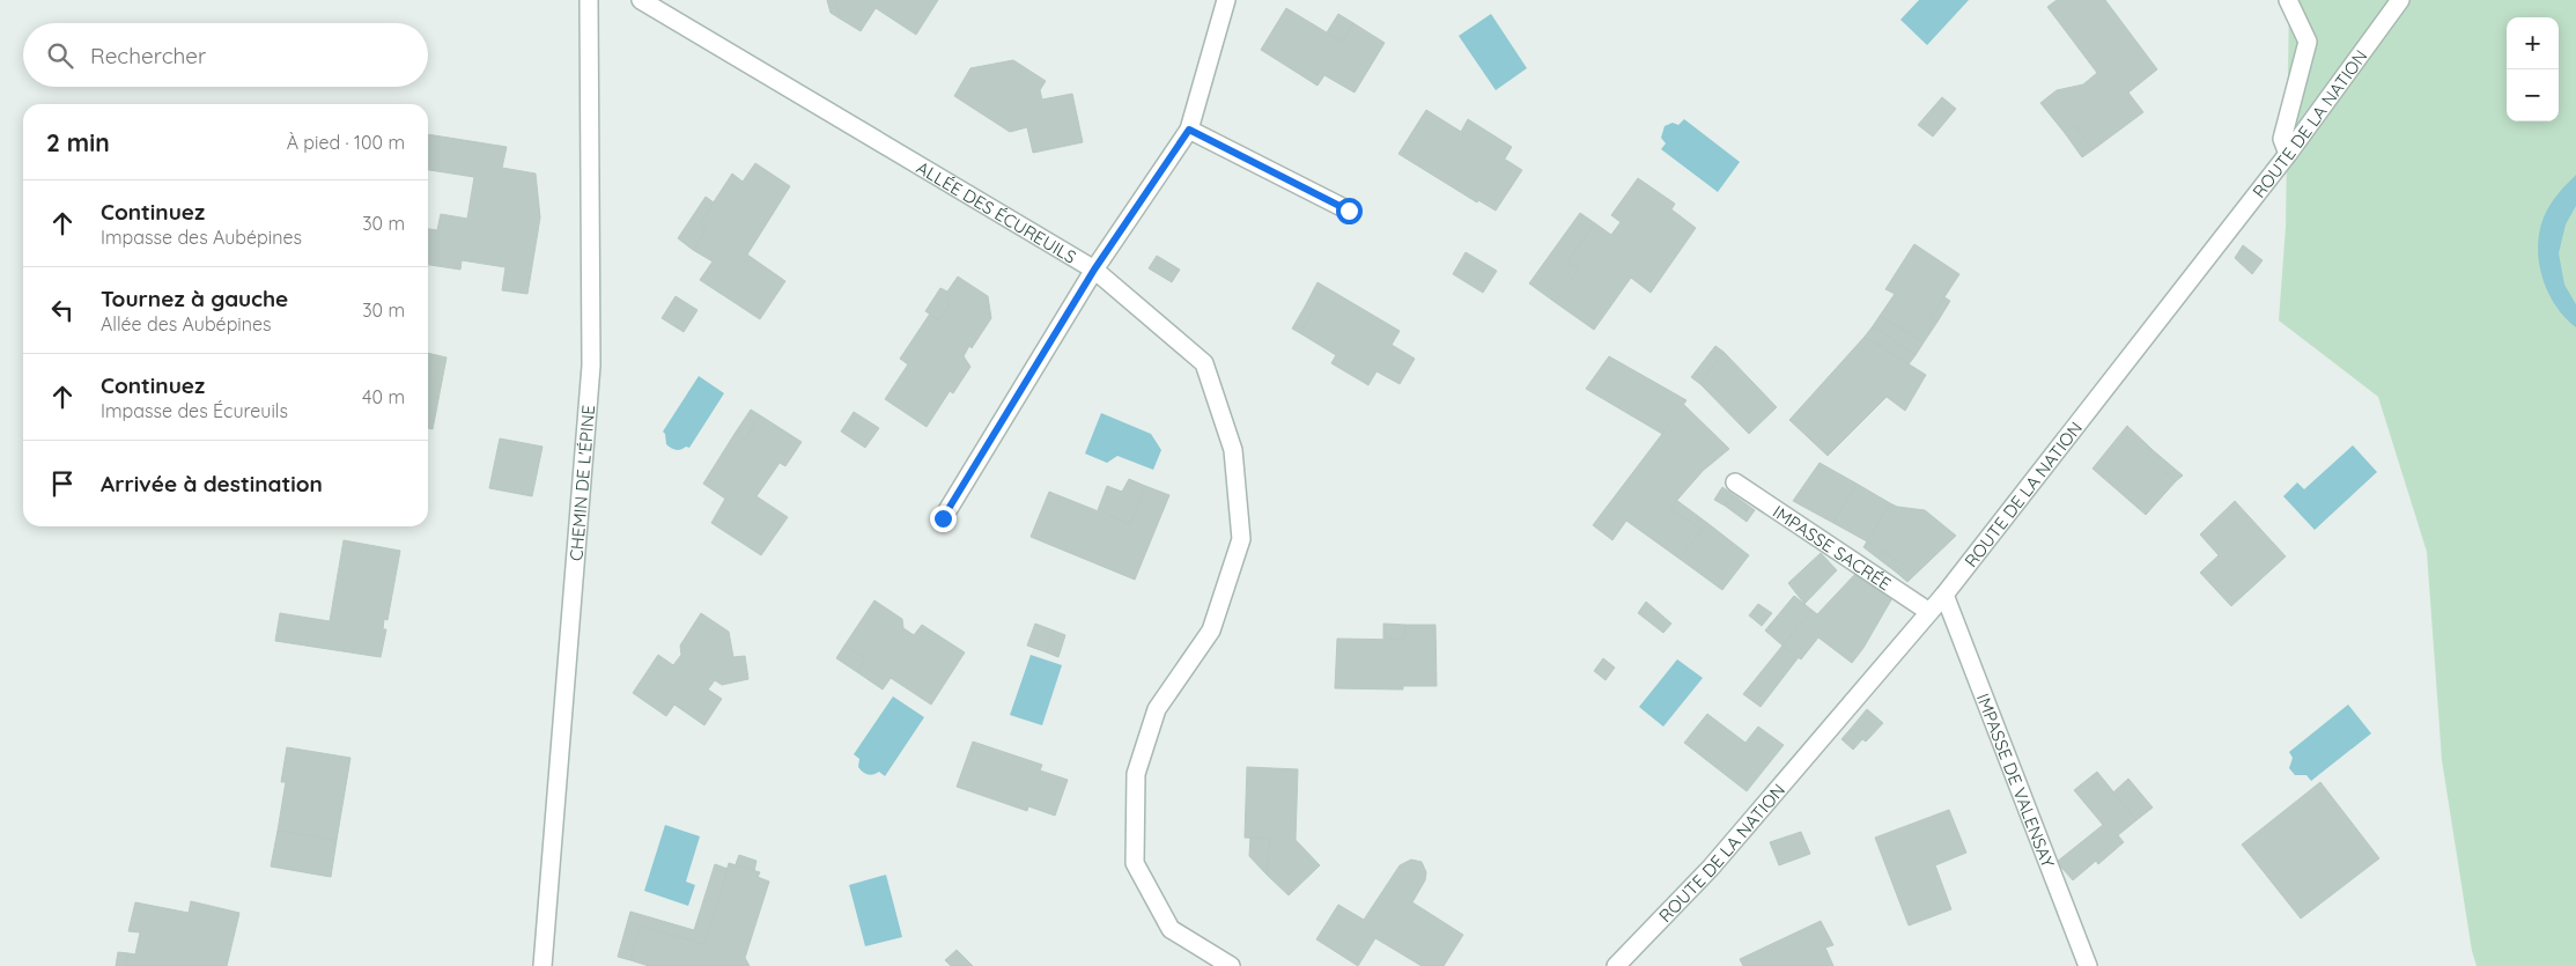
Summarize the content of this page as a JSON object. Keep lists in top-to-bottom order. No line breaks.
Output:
{"streets":{"street":["ROUTE DE LA NATION","ALLÉE DES ÉCUREUILS","CHEMIN DE L'ÉPINE","IMPASSE SACRÉE","IMPASSE DE VALENSAY"]},"crossings":[["ROUTE DE LA NATION","IMPASSE SACRÉE"],["ROUTE DE LA NATION","IMPASSE DE VALENSAY"]],"page":{"map_buttons":["+","−"],"search":"Rechercher","heading":["2 min","À pied · 100 m"],"list":[["Continuez","Impasse des Aubépines","30 m"],["Tournez à gauche","Allée des Aubépines","30 m"],["Continuez","Impasse des Écureuils","40 m"],"Arrivée à destination"]}}
